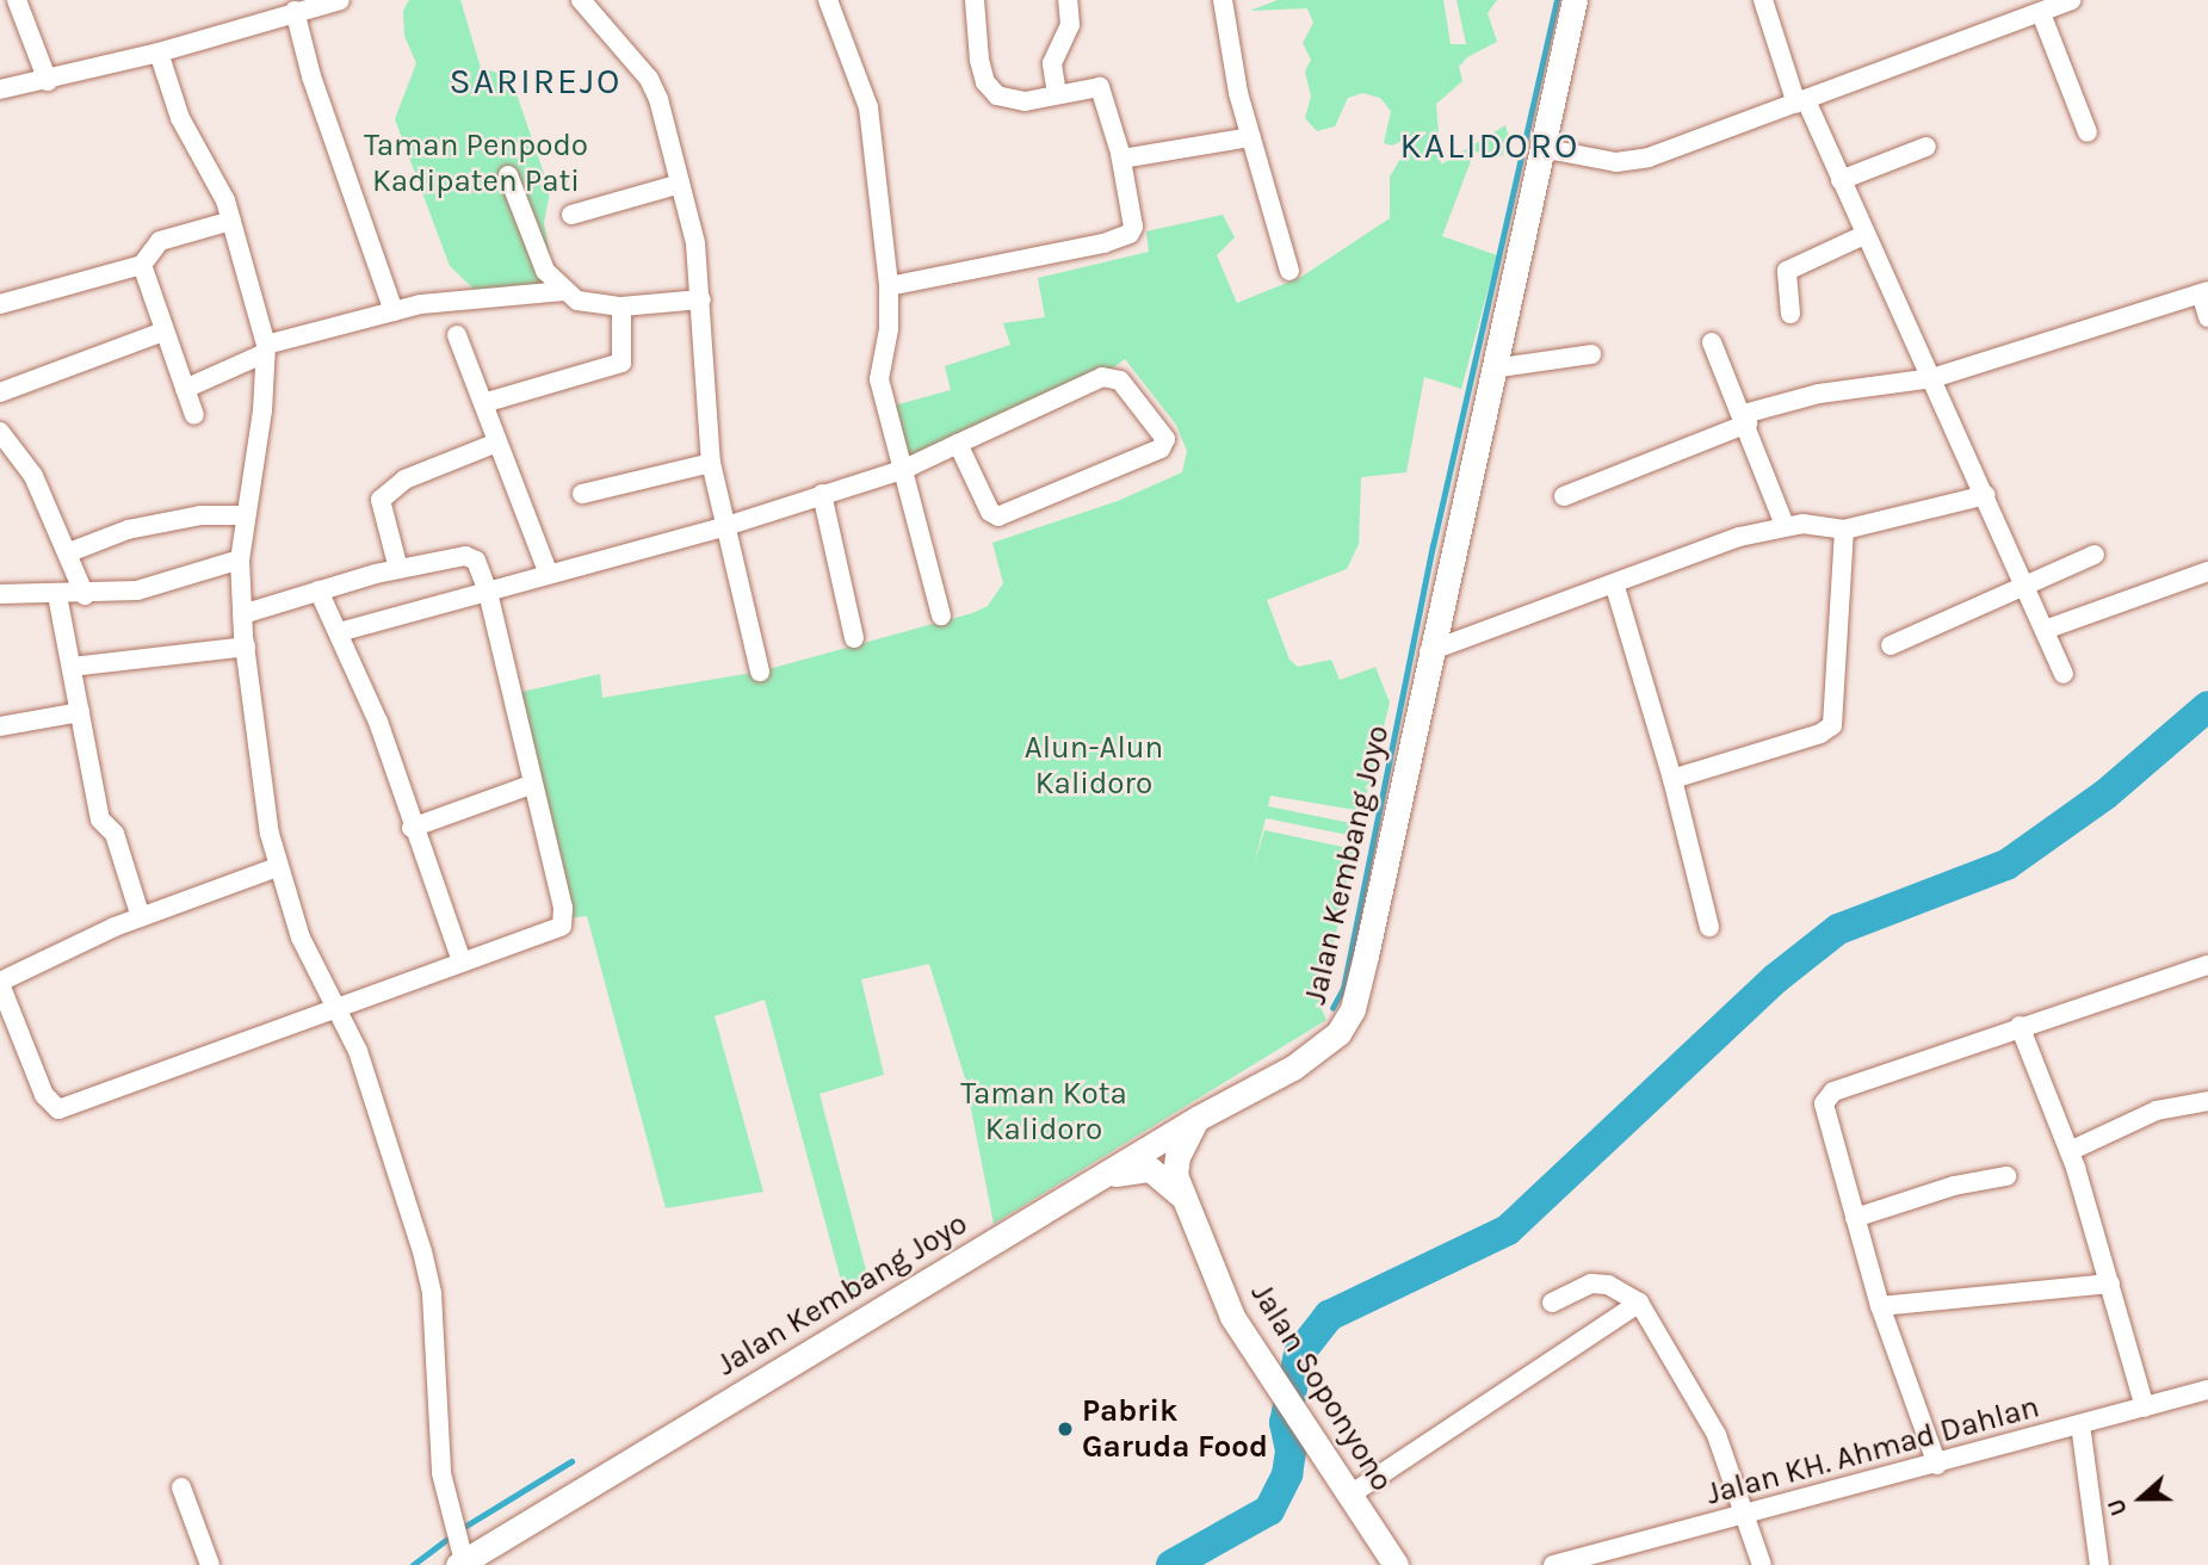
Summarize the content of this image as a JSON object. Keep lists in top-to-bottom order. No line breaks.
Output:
{"streets":{"main road":["Jalan Kembang Joyo","Jalan Soponyono"],"street":["Jalan KH. Ahmad Dahlan"]},"districts":["SARIREJO","KALIDORO"],"parks":["Taman Penpodo Kadipaten Pati","Alun-Alun Kalidoro","Taman Kota Kalidoro"],"places":["Pabrik Garuda Food"],"north":"left"}
